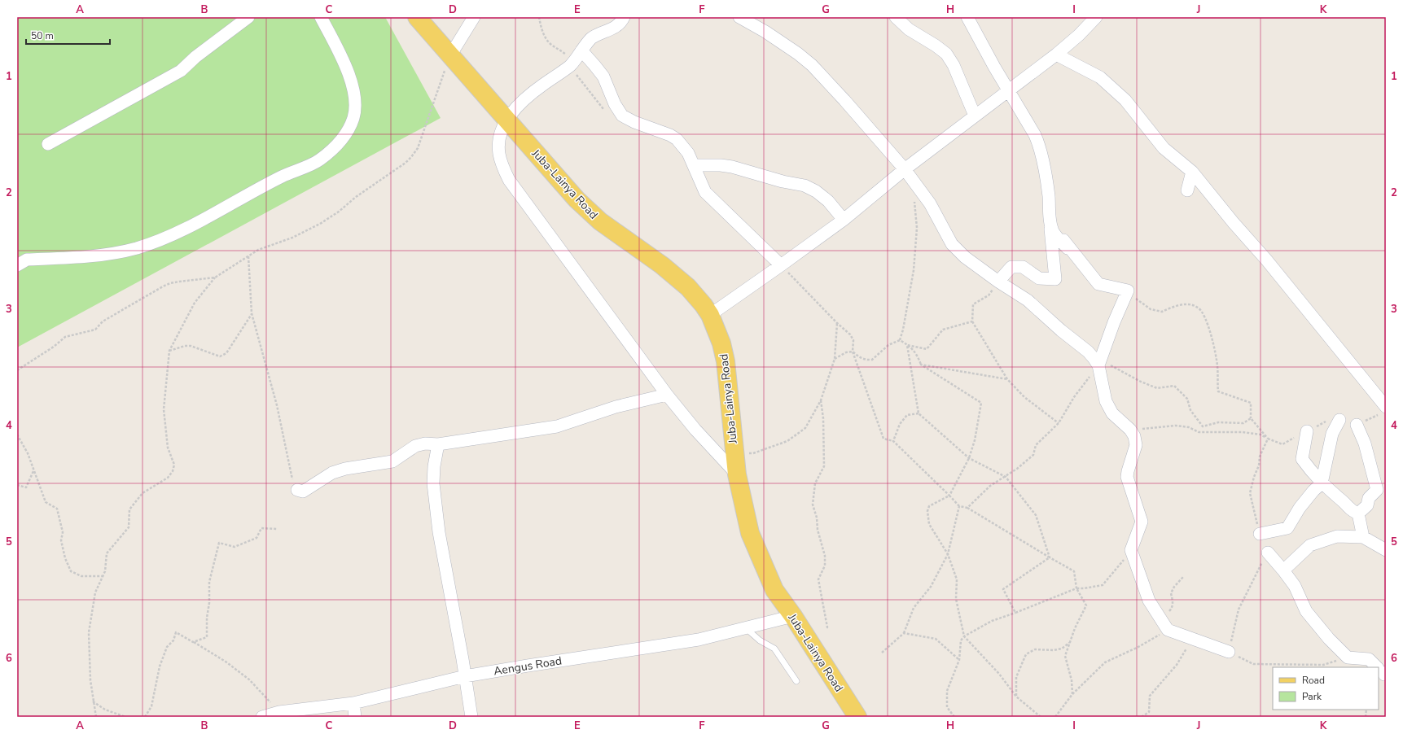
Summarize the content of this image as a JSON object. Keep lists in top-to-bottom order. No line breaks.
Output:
{"streets":{"main road":["Juba-Lainya Road"],"street":["Aengus Road"]},"crossings":[["Juba-Lainya Road","Aengus Road"]],"legend":["Road","Park"],"scale_bar":"50 m","grid":{"columns":["A","B","C","D","E","F","G","H","I","J","K"],"rows":["1","2","3","4","5","6"]}}
